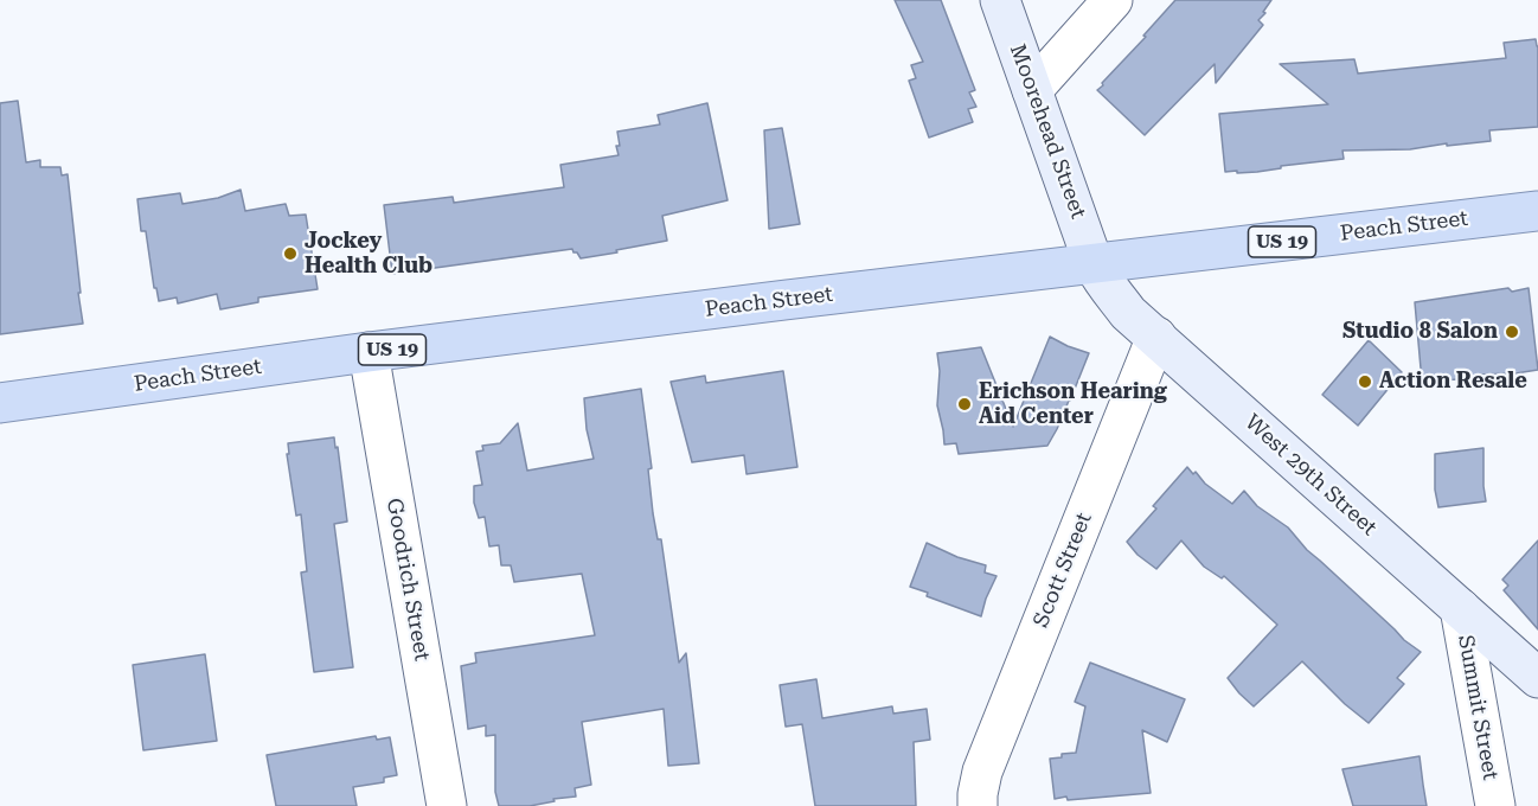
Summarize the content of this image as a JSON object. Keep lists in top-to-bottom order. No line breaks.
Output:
{"streets":{"main road":["Peach Street","US 19"],"street":["Moorehead Street","West 29th Street","Scott Street","Goodrich Street","Summit Street"]},"crossings":[["Moorehead Street","Peach Street"],["Moorehead Street","West 29th Street"],["Peach Street","West 29th Street"],["Peach Street","Goodrich Street"],["West 29th Street","Scott Street"],["West 29th Street","Summit Street"]],"places":["Jockey Health Club","Studio 8 Salon","Action Resale","Erichson Hearing Aid Center"]}
